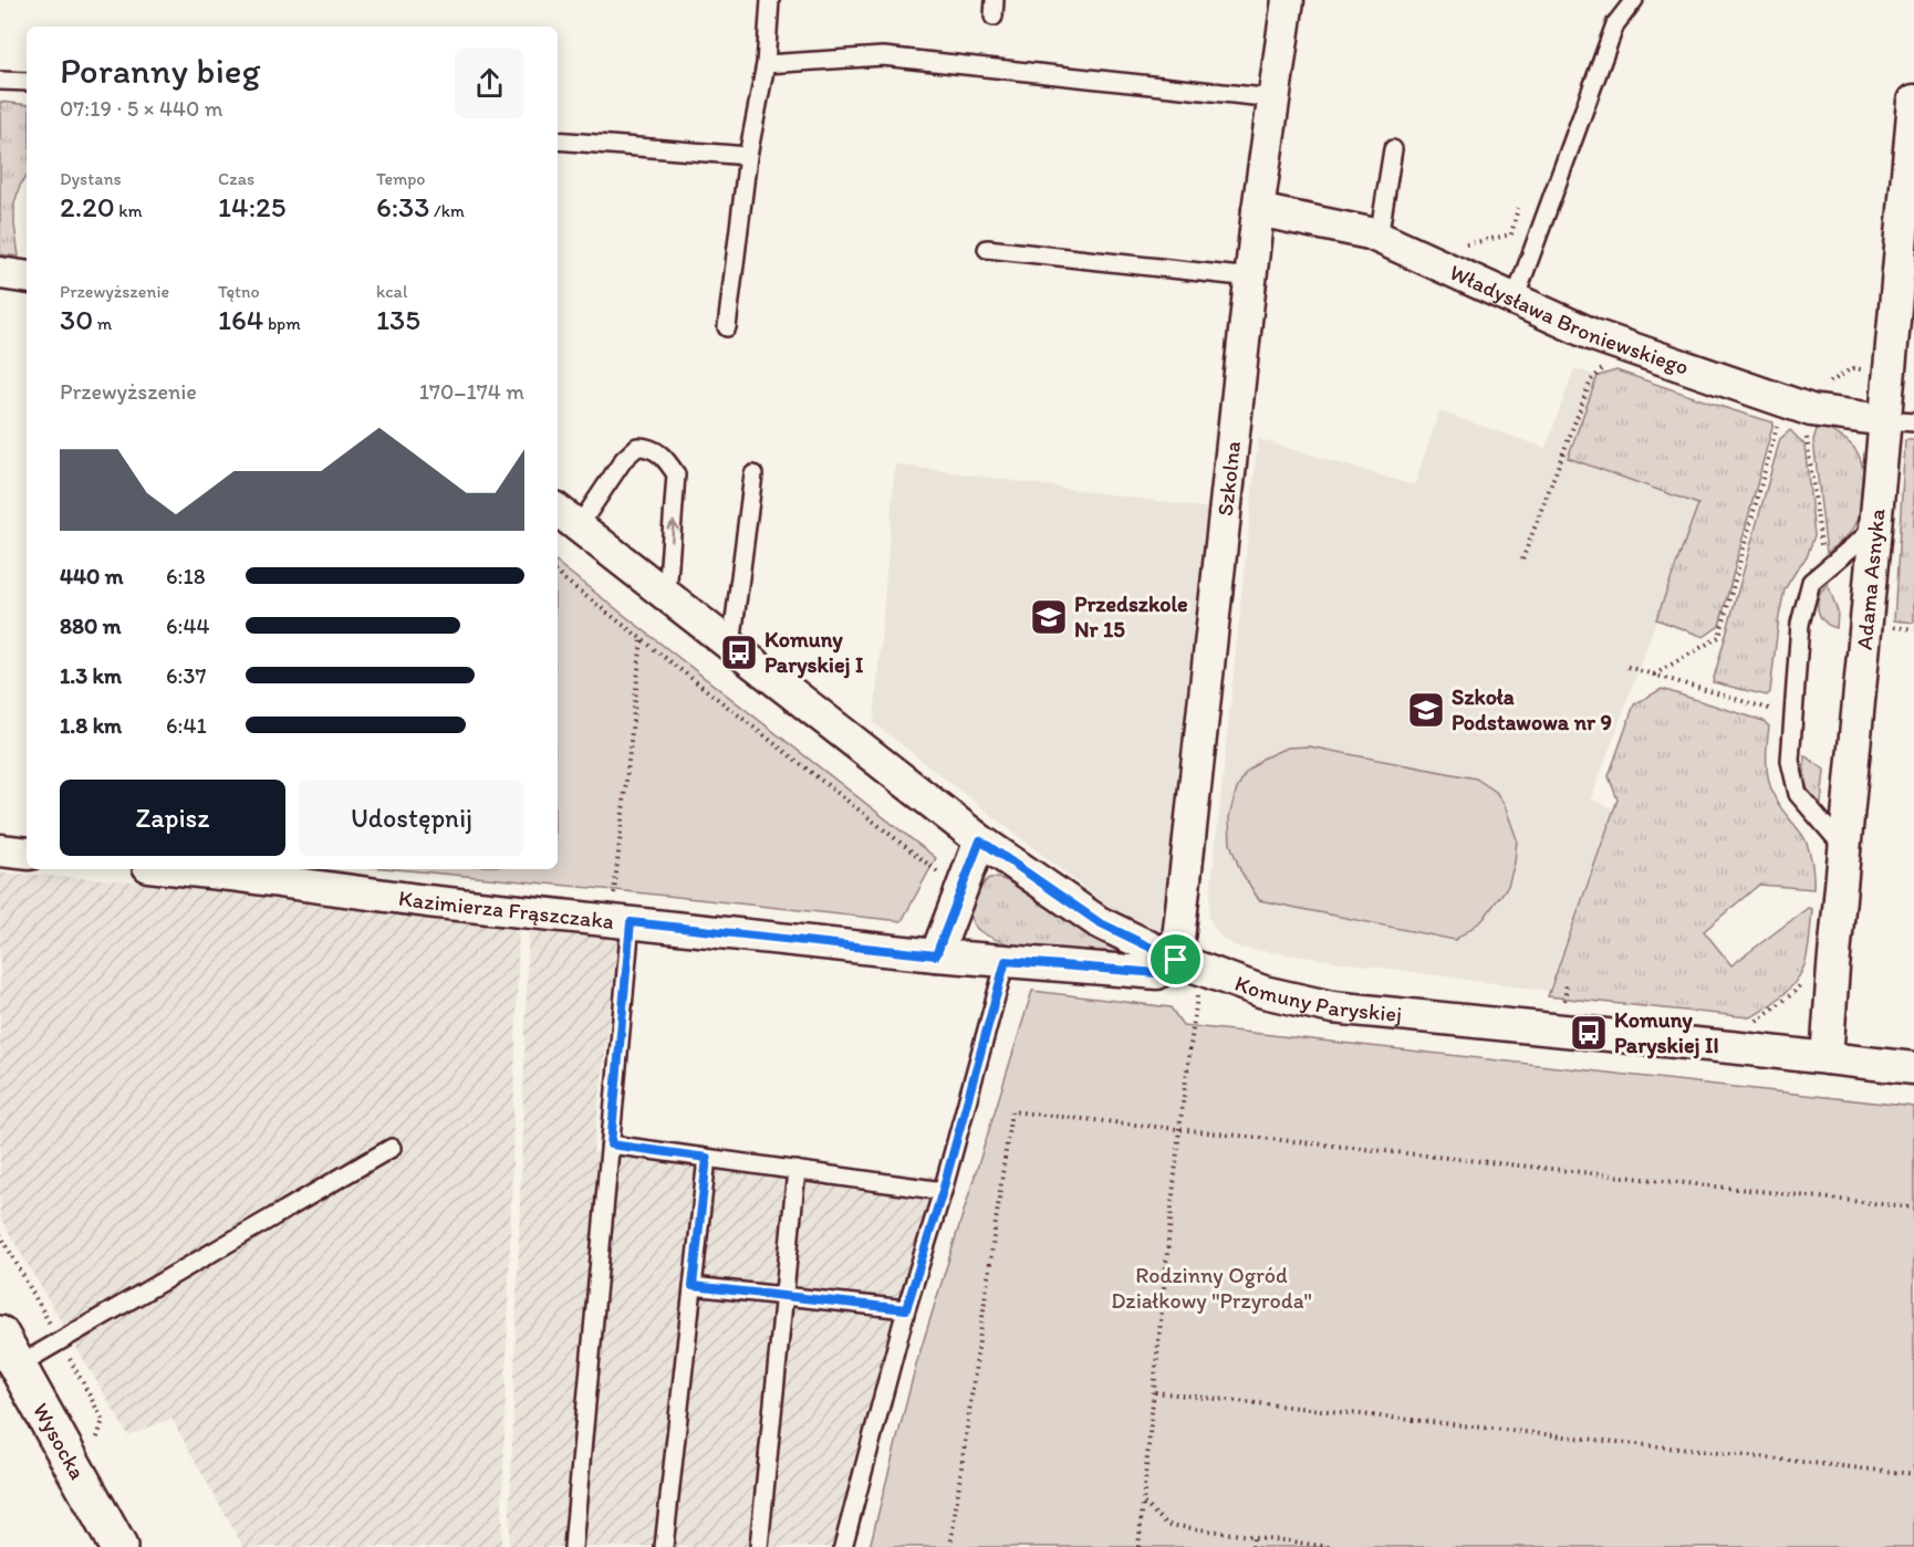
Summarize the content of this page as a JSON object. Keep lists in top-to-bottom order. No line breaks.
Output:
{"streets":{"street":["Władysława Broniewskiego","Szkolna","Adama Asnyka","Kazimierza Frąszczaka","Komuny Paryskiej","Wysocka"]},"crossings":[["Władysława Broniewskiego","Szkolna"],["Władysława Broniewskiego","Adama Asnyka"],["Szkolna","Kazimierza Frąszczaka"],["Szkolna","Komuny Paryskiej"],["Adama Asnyka","Komuny Paryskiej"],["Kazimierza Frąszczaka","Komuny Paryskiej"]],"parks":["Rodzinny Ogród Działkowy \"Przyroda\""],"places":{"school or university":["Przedszkole Nr 15","Szkoła Podstawowa nr 9"],"bus stop":["Komuny Paryskiej I","Komuny Paryskiej II"]},"page":{"heading":["Poranny bieg","07:19 · 5 × 440 m"],"stats":[["Dystans","2.20 km"],["Czas","14:25"],["Tempo","6:33 /km"],["Przewyższenie","30 m"],["Tętno","164 bpm"],["kcal","135"]],"chart":["Przewyższenie","170–174 m"],"list":[{"name":"440 m","note":"6:18"},{"name":"880 m","note":"6:44"},{"name":"1.3 km","note":"6:37"},{"name":"1.8 km","note":"6:41"}],"buttons":["Zapisz","Udostępnij"]}}
